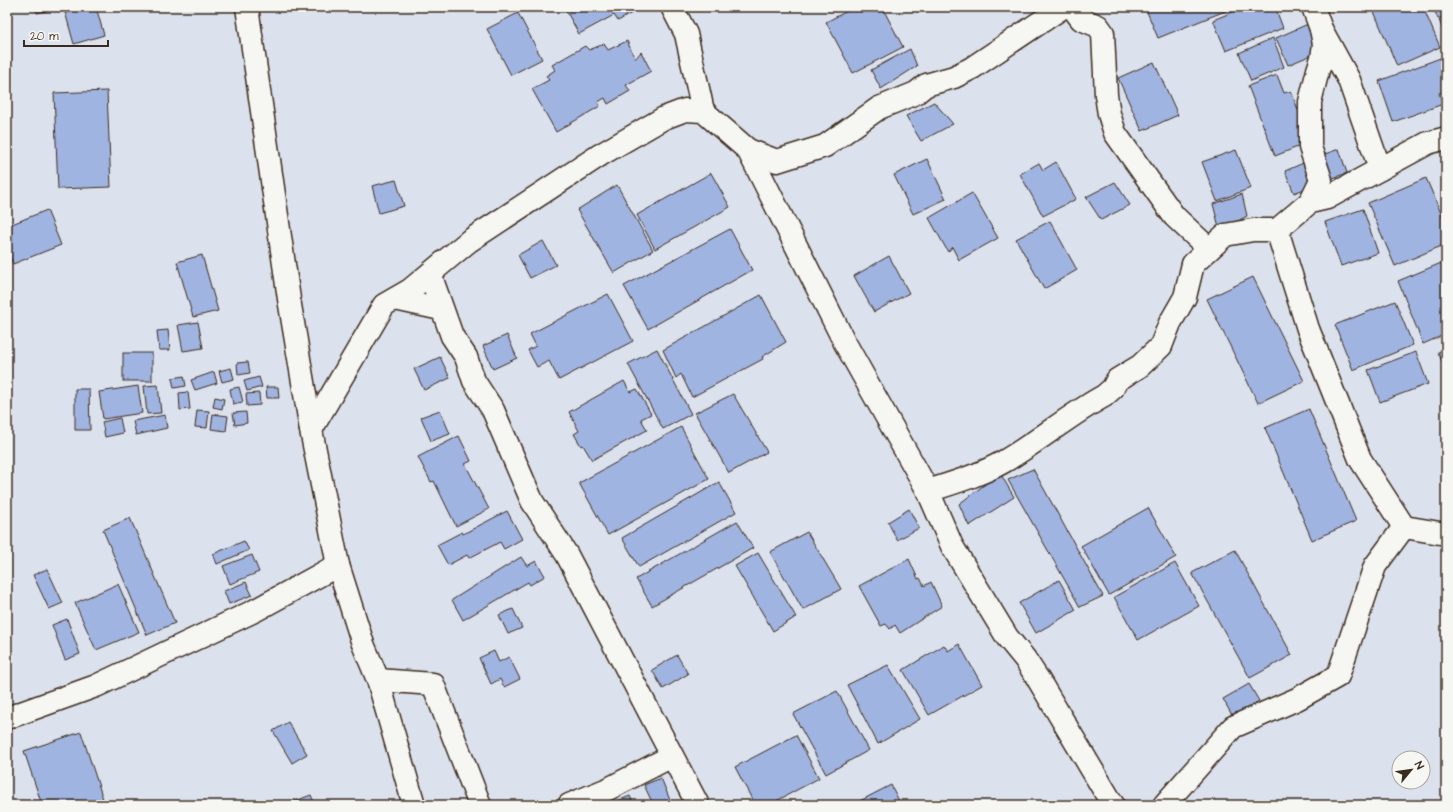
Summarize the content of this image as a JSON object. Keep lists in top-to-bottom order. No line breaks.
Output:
{"scale_bar":"20 m","north":"top right"}
